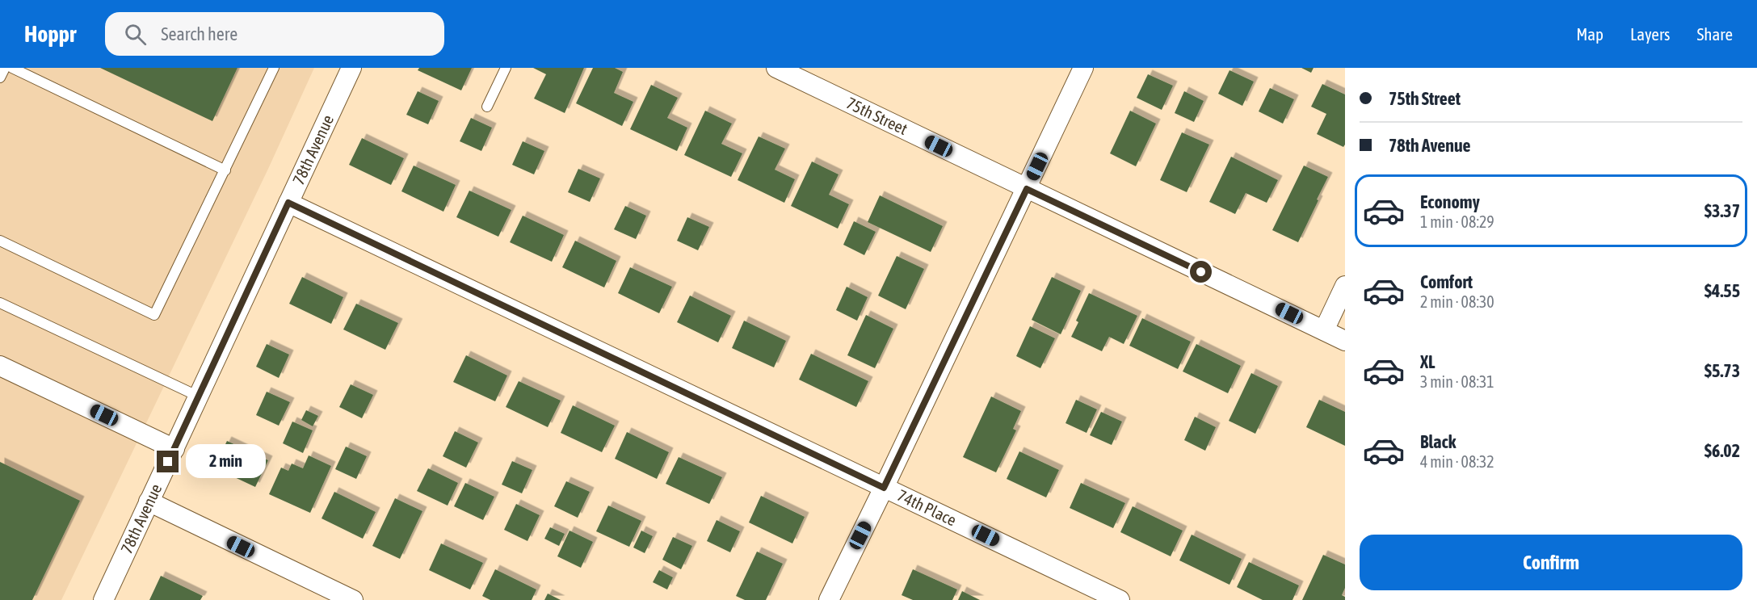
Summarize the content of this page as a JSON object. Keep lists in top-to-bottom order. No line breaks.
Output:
{"streets":{"street":["75th Street","78th Avenue","74th Place"]},"crossings":[["78th Avenue","74th Place"]],"page":{"header":"Hoppr","search":"Search here","nav":["Map","Layers","Share"],"banner":["75th Street","78th Avenue"],"list":[{"name":"Economy","note":"1 min · 08:29","value":"$3.37"},{"name":"Comfort","note":"2 min · 08:30","value":"$4.55"},{"name":"XL","note":"3 min · 08:31","value":"$5.73"},{"name":"Black","note":"4 min · 08:32","value":"$6.02"}],"bubble":"2 min","buttons":"Confirm"}}
